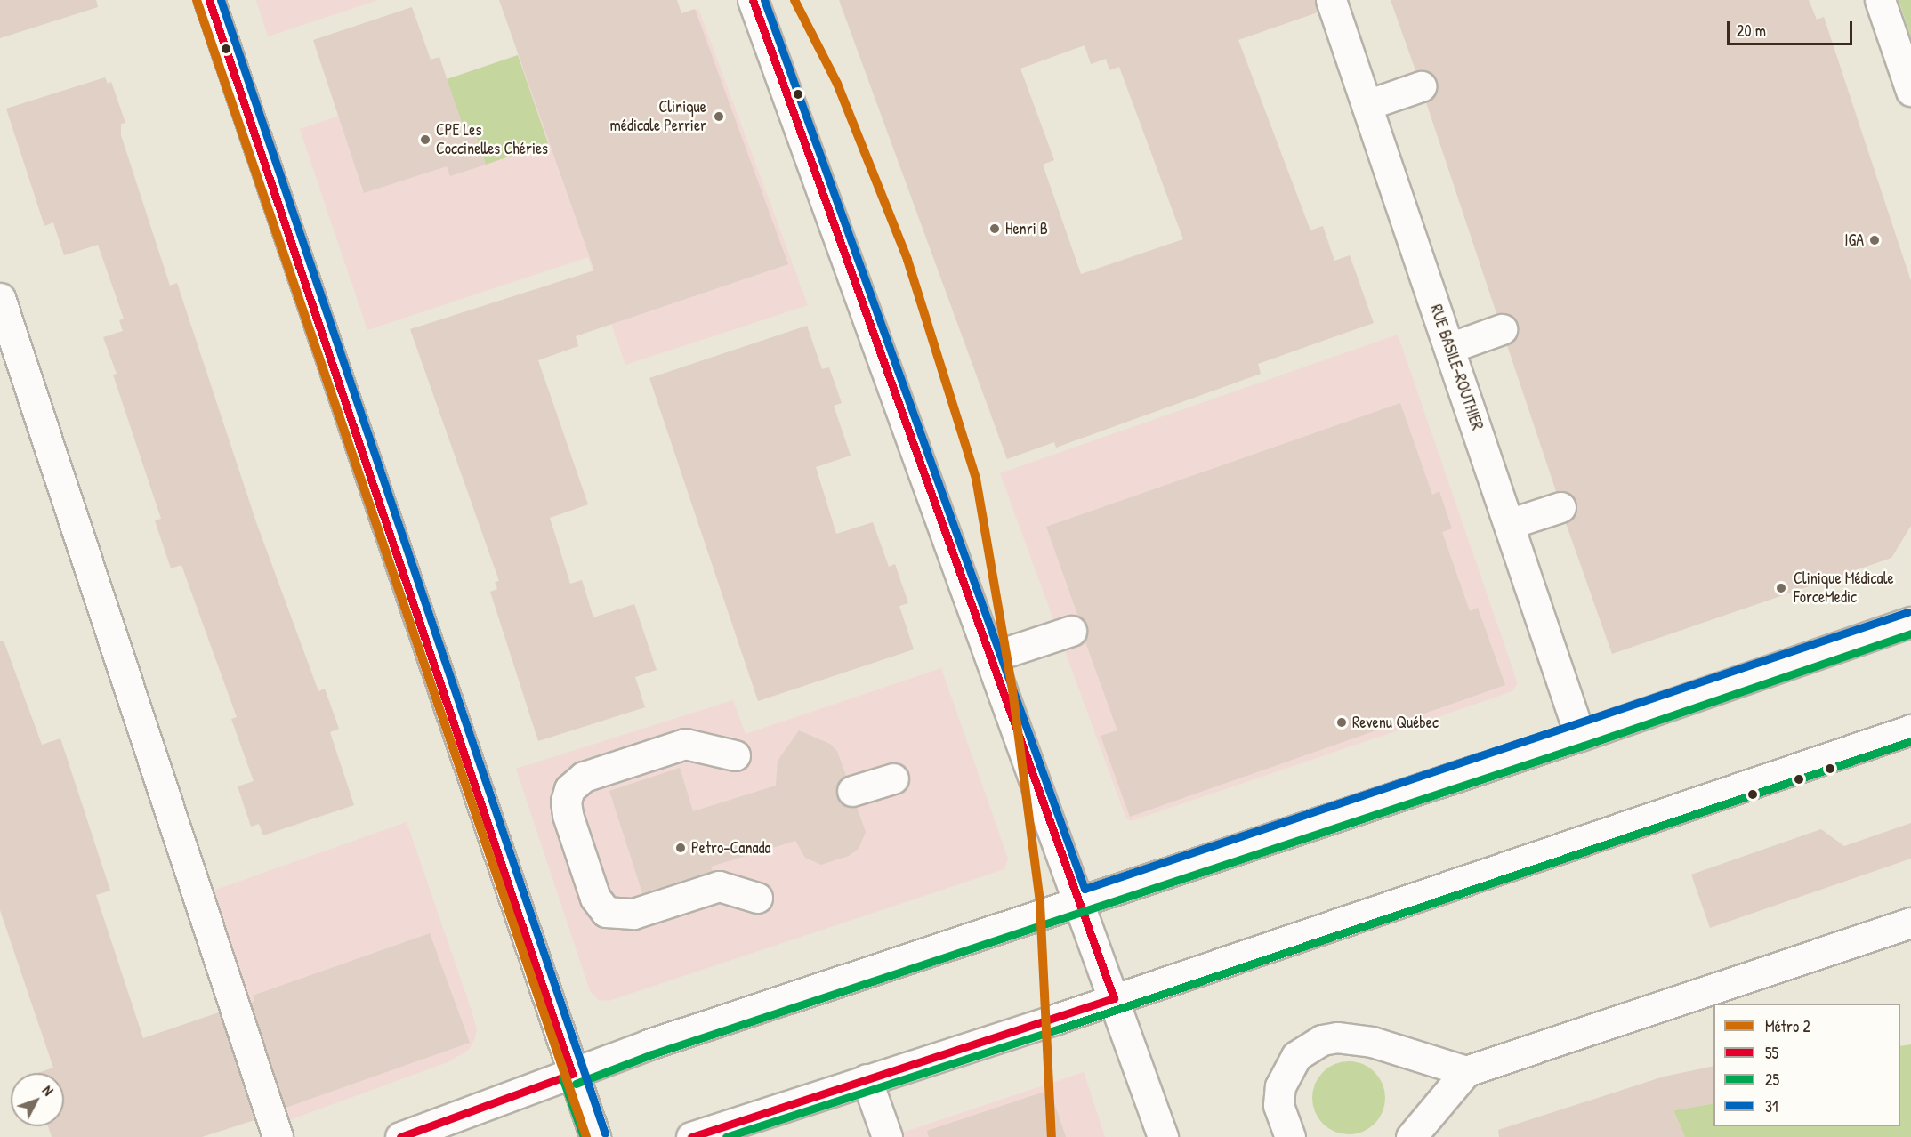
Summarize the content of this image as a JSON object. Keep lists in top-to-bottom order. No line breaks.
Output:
{"streets":{"main road":["RUE BASILE-ROUTHIER"]},"places":["Clinique médicale Perrier","CPE Les Coccinelles Chéries","Henri B","IGA","Clinique Médicale ForceMedic","Revenu Québec","Petro-Canada"],"lines":["metro line 2","transit line 55","transit line 31","transit line 25"],"legend":["Métro 2","55","25","31"],"scale_bar":"20 m","north":"top right"}
